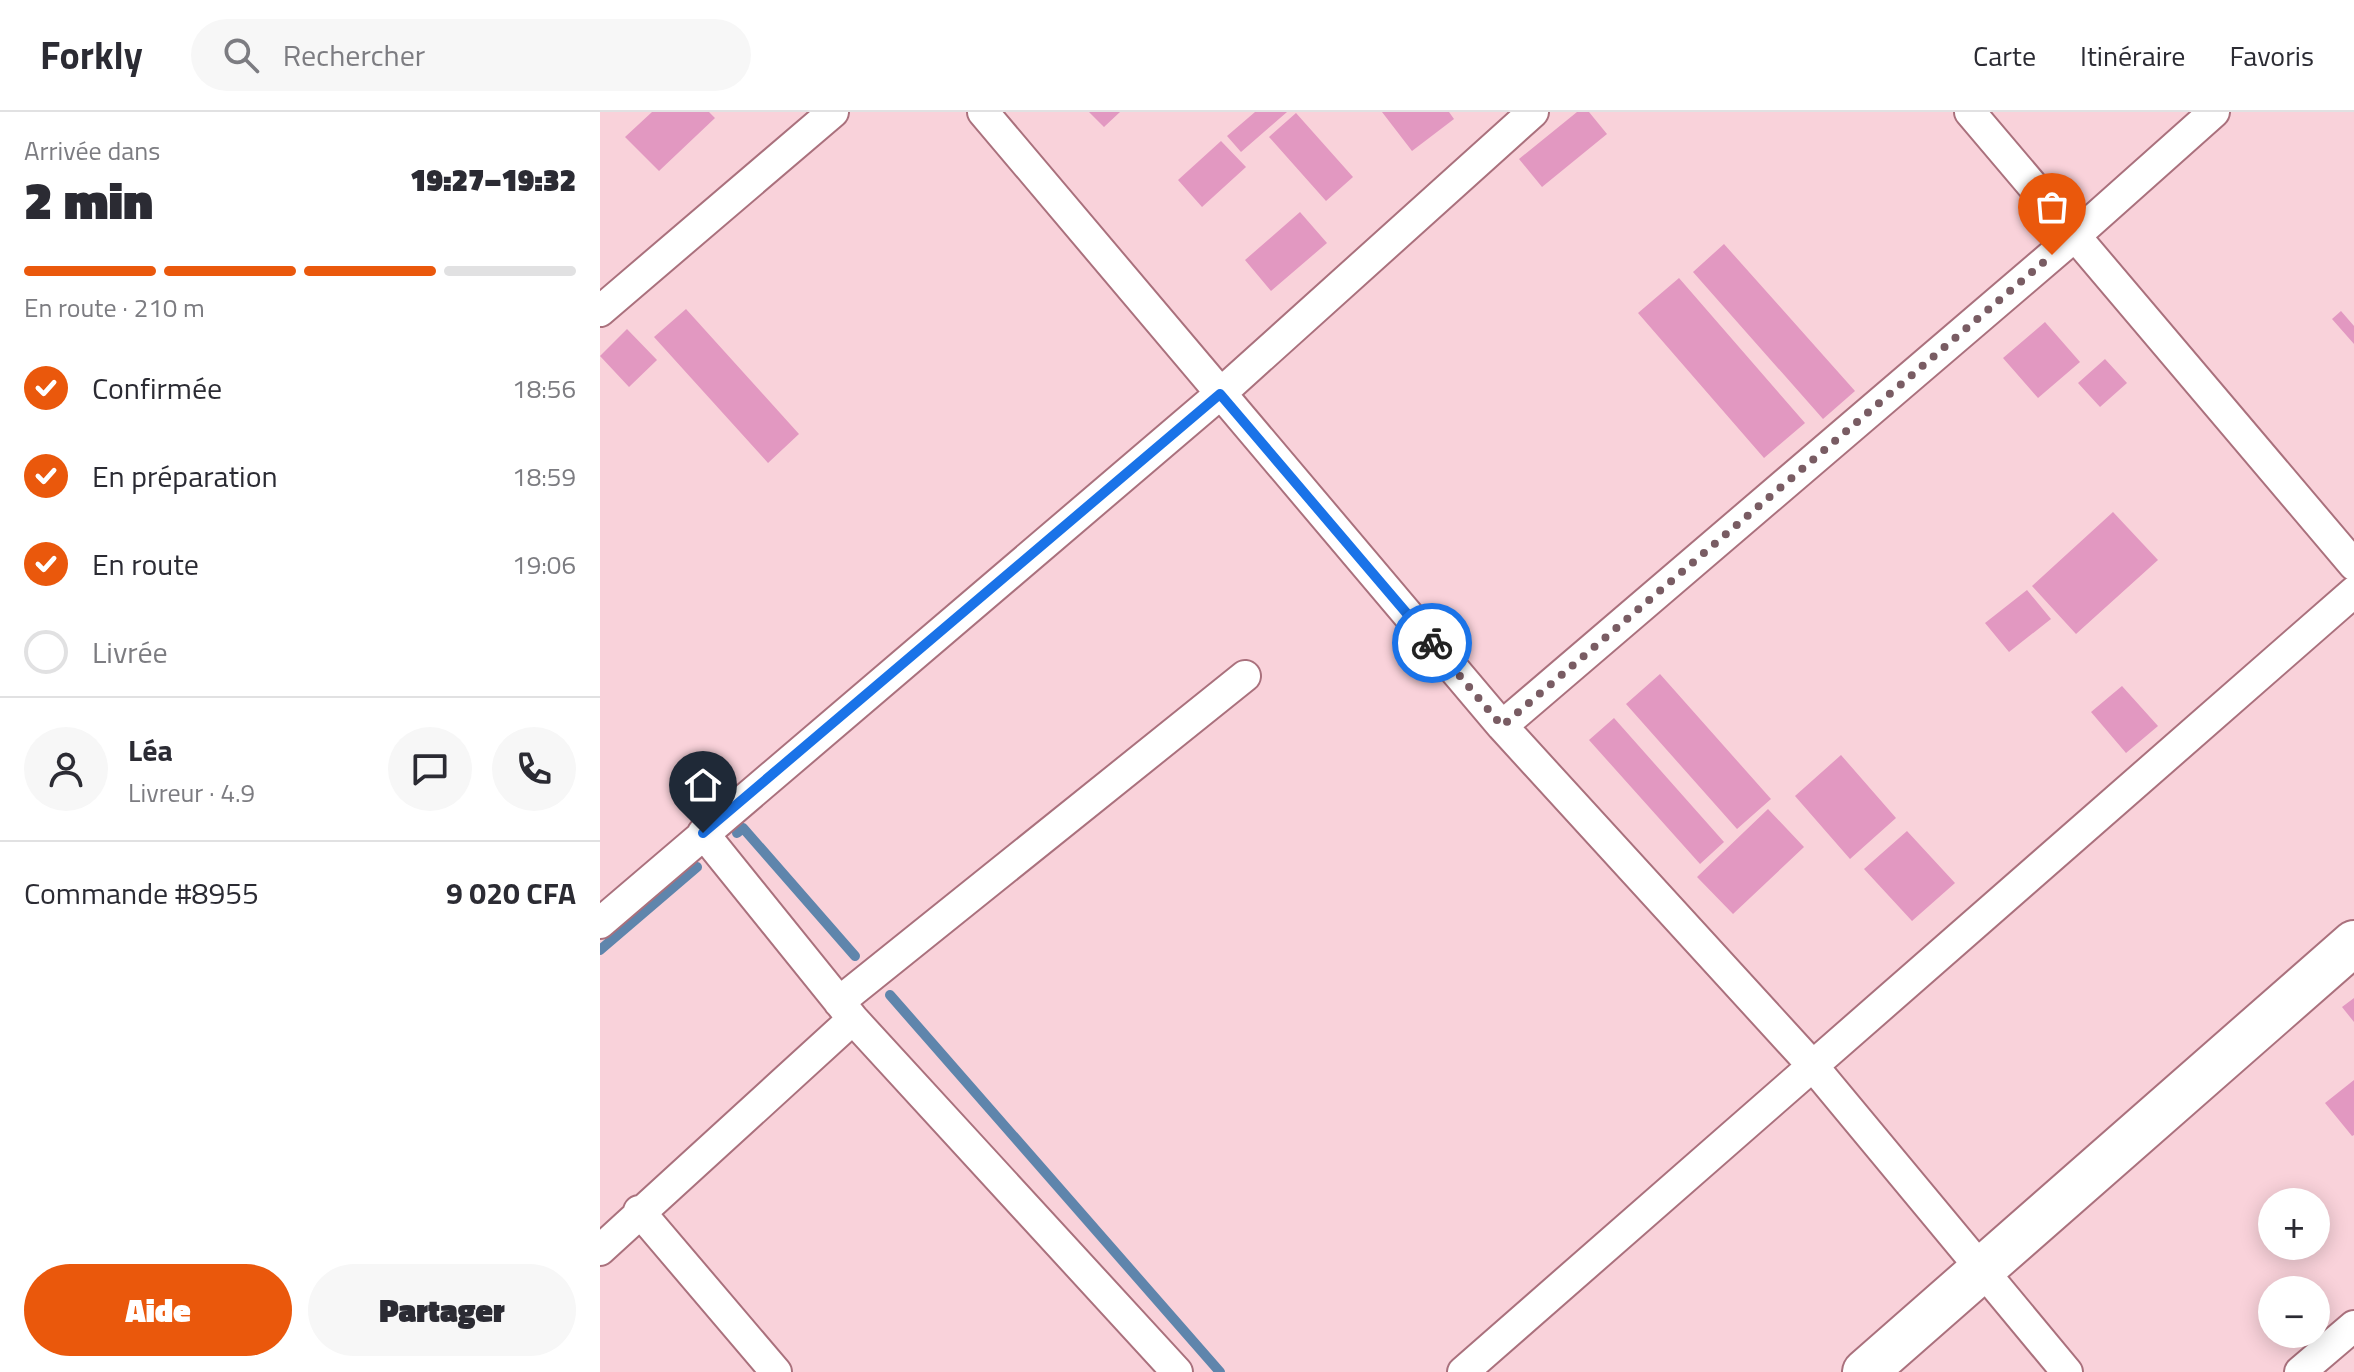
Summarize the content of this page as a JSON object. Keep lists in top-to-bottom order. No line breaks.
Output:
{"page":{"header":"Forkly","search":"Rechercher","nav":["Carte","Itinéraire","Favoris"],"heading":["2 min","Arrivée dans","19:27–19:32"],"panel":["Léa","Livreur · 4.9","Commande #8955","9 020 CFA"],"bar":"En route · 210 m","list":[["Confirmée","18:56"],["En préparation","18:59"],["En route","19:06"],"Livrée"],"map_buttons":["+","−"],"buttons":["Aide","Partager"]}}
